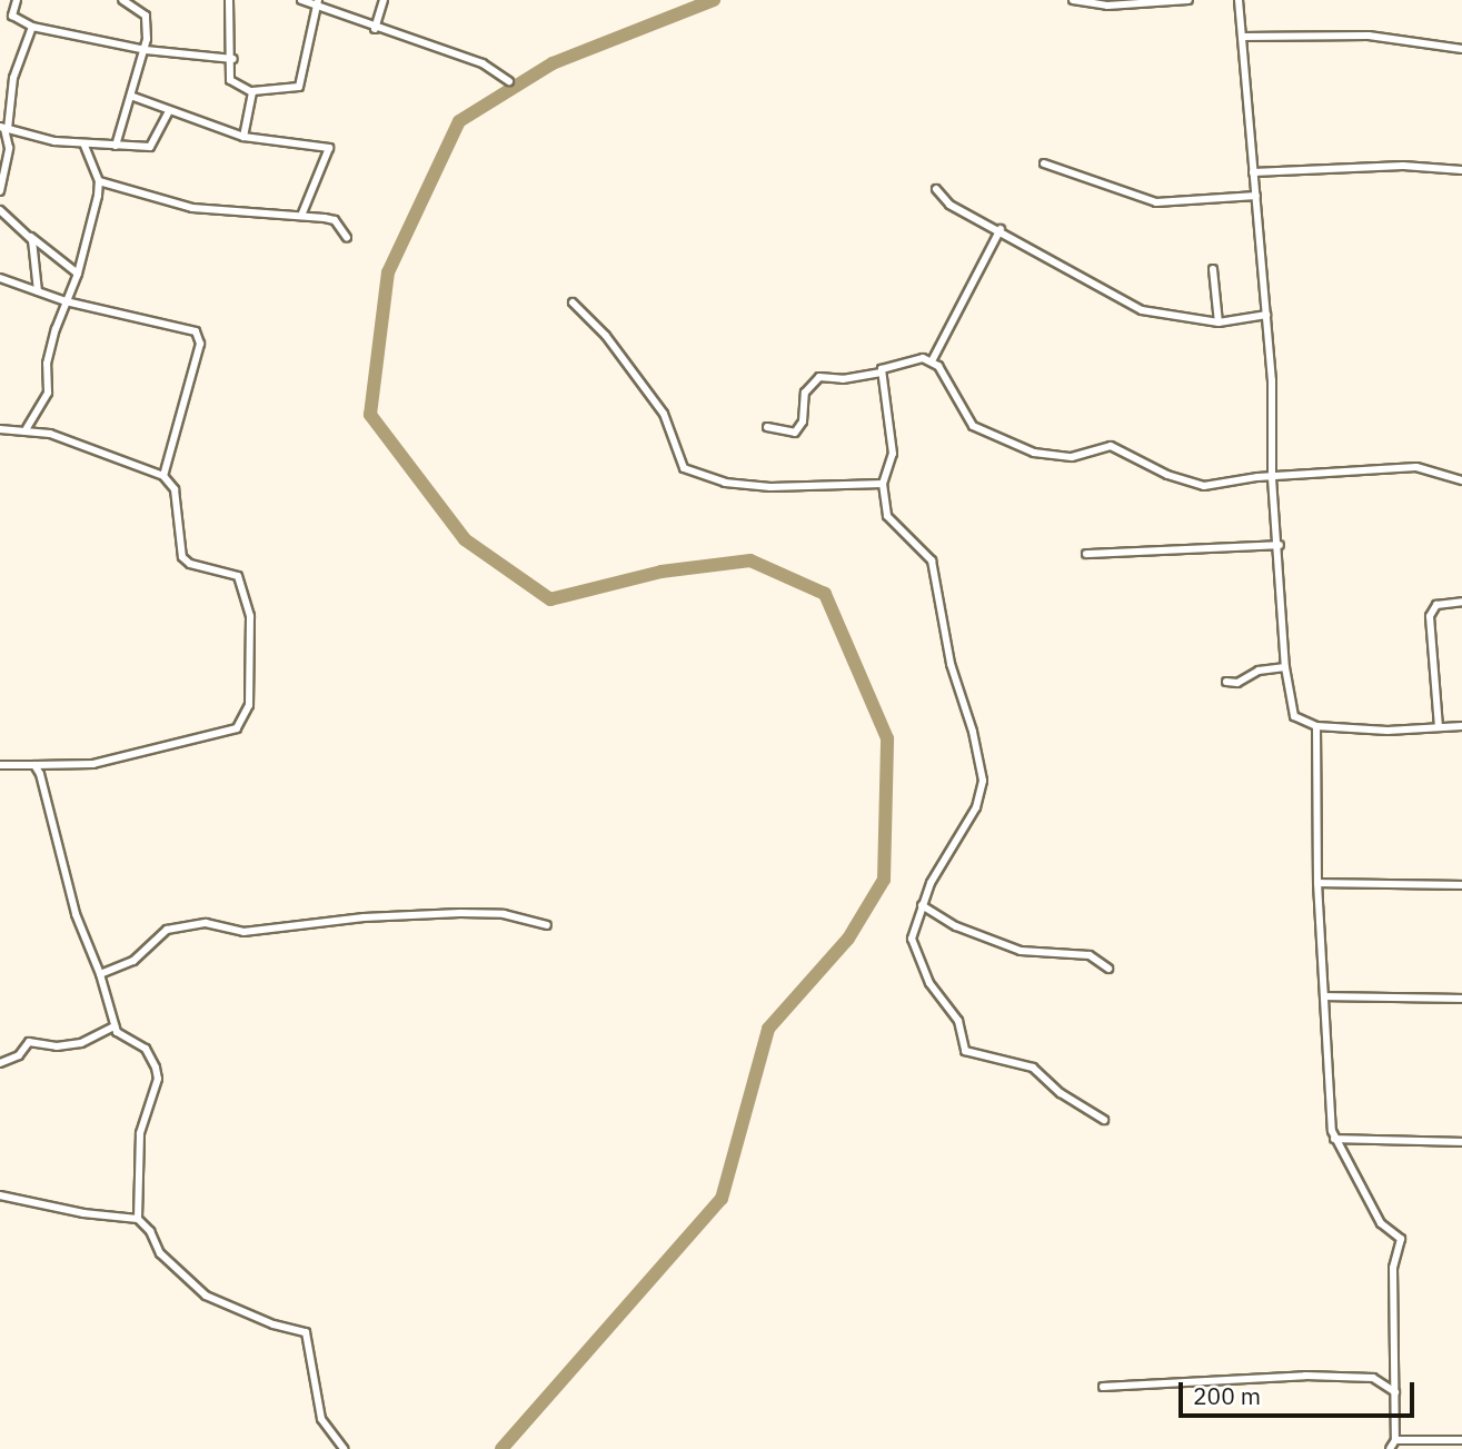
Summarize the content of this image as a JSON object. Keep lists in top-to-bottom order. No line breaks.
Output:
{"scale_bar":"200 m"}
